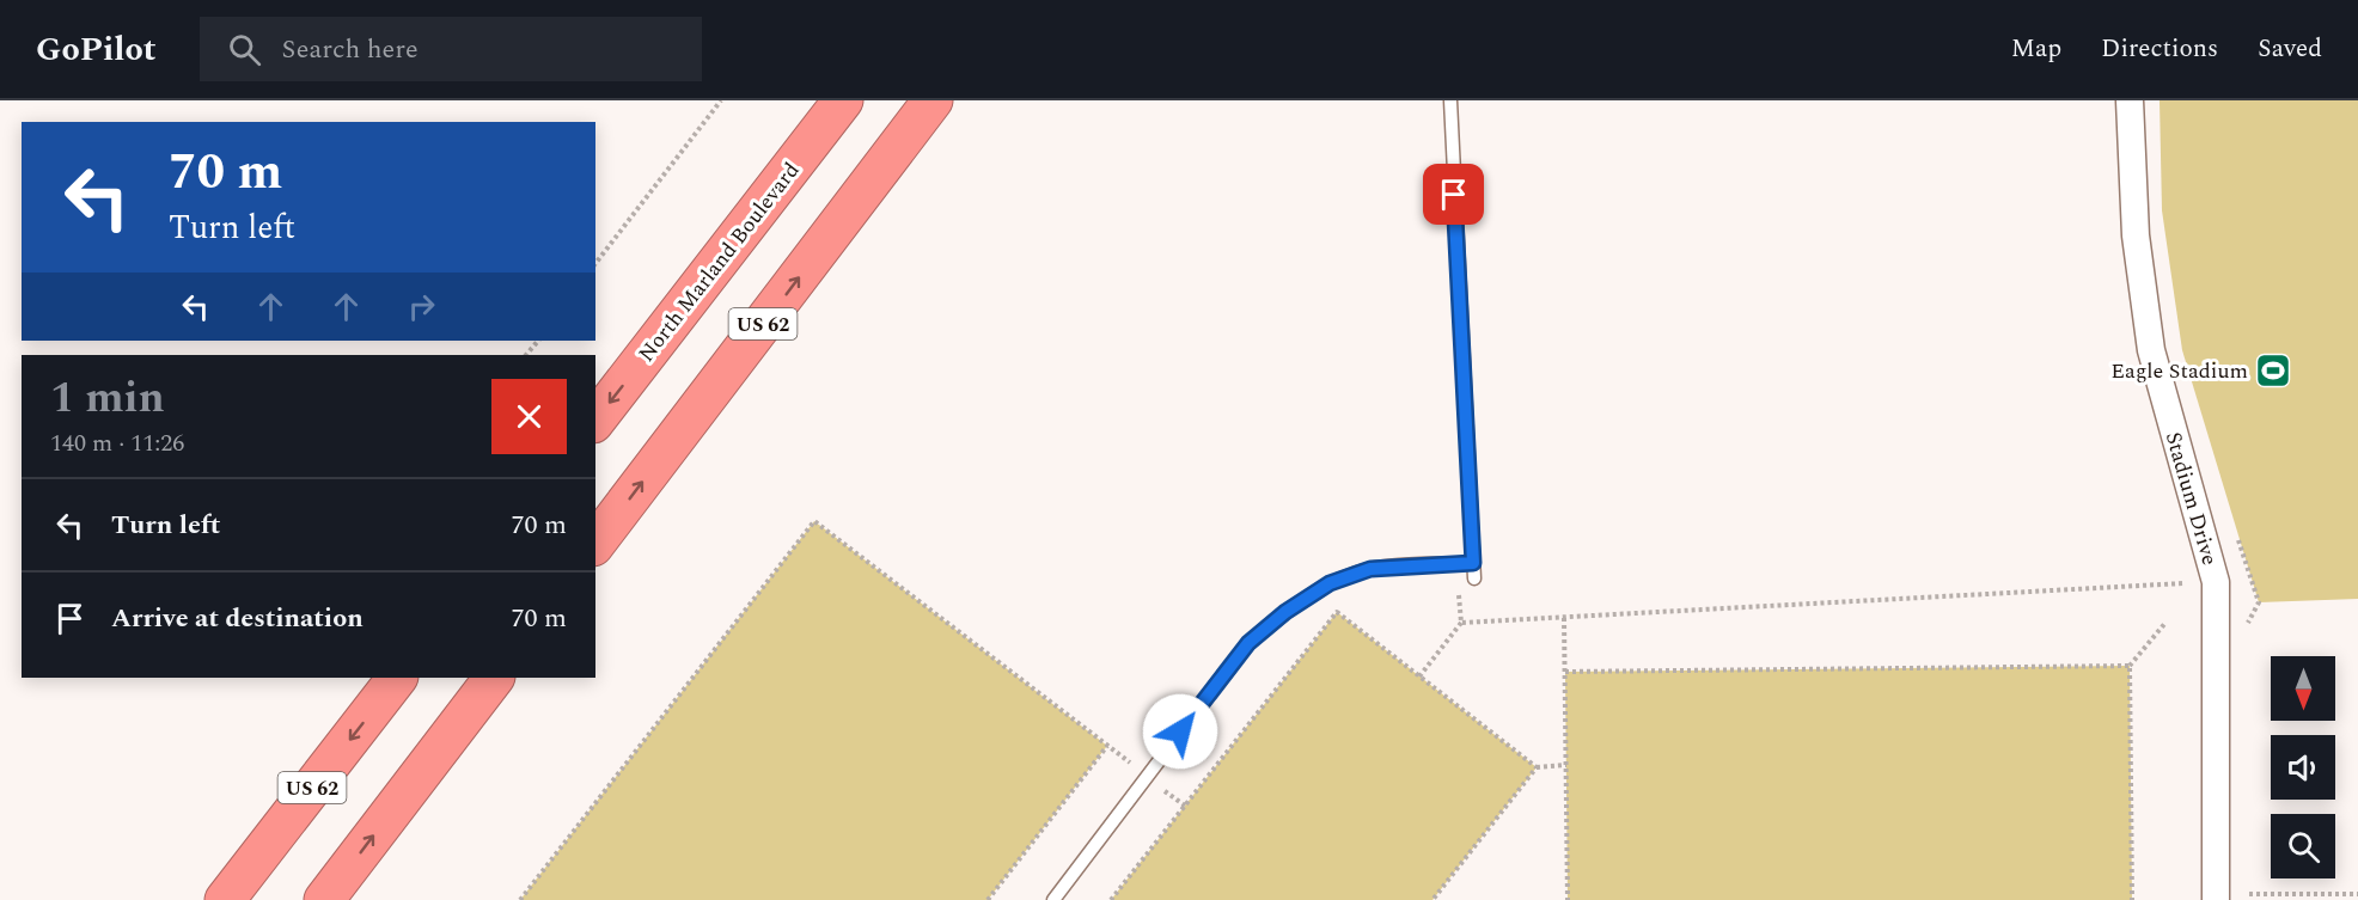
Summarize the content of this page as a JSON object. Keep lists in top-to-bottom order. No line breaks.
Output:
{"streets":{"highway":["North Marland Boulevard","US 62"],"street":["Stadium Drive"]},"places":{"sports":["Eagle Stadium"]},"north":"bottom","page":{"header":"GoPilot","search":"Search here","nav":["Map","Directions","Saved"],"turn":["70 m","Turn left"],"heading":["1 min","140 m · 11:26"],"list":[{"name":"Turn left","value":"70 m"},{"name":"Arrive at destination","value":"70 m"}]}}
